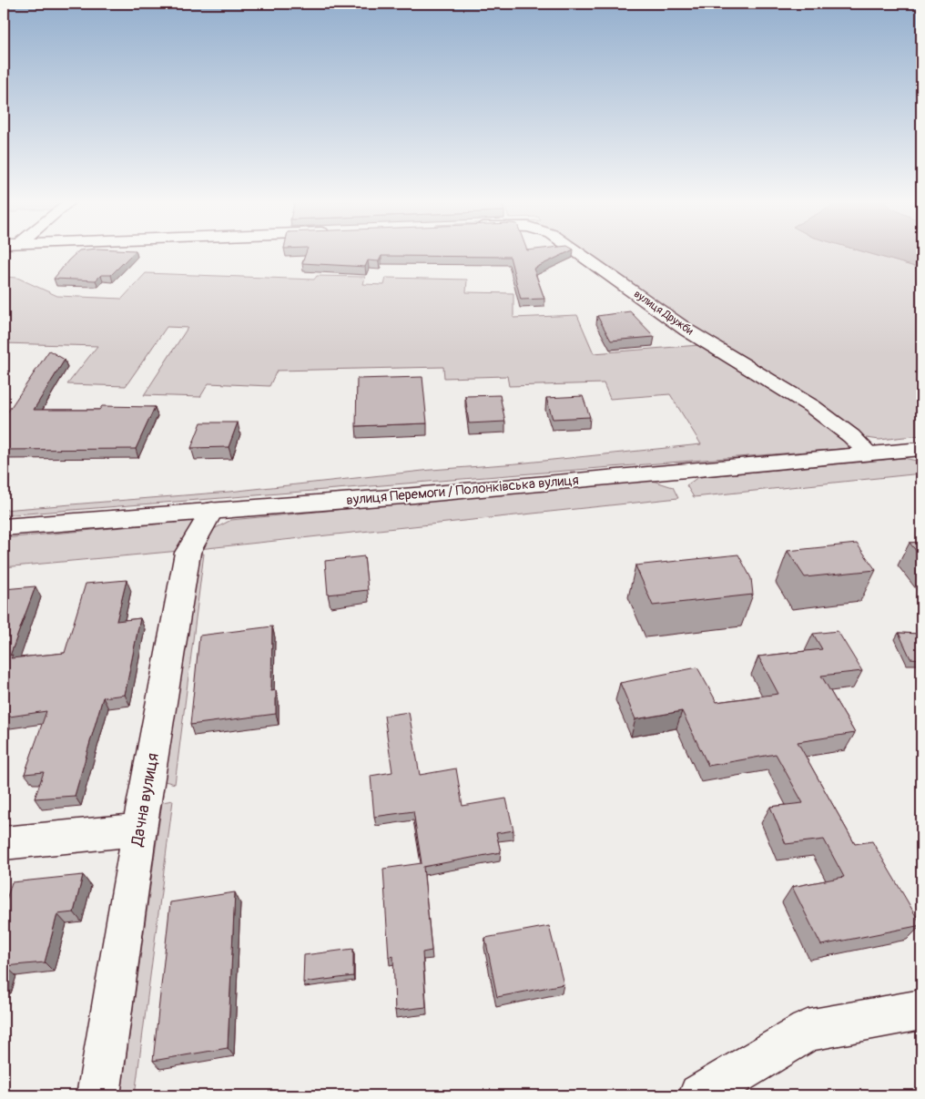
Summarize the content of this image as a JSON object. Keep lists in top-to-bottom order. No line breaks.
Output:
{"streets":{"street":["вулиця Дружби","вулиця Перемоги / Полонківська вулиця","Дачна вулиця"]},"crossings":[["вулиця Дружби","вулиця Перемоги / Полонківська вулиця"],["вулиця Перемоги / Полонківська вулиця","Дачна вулиця"]]}
